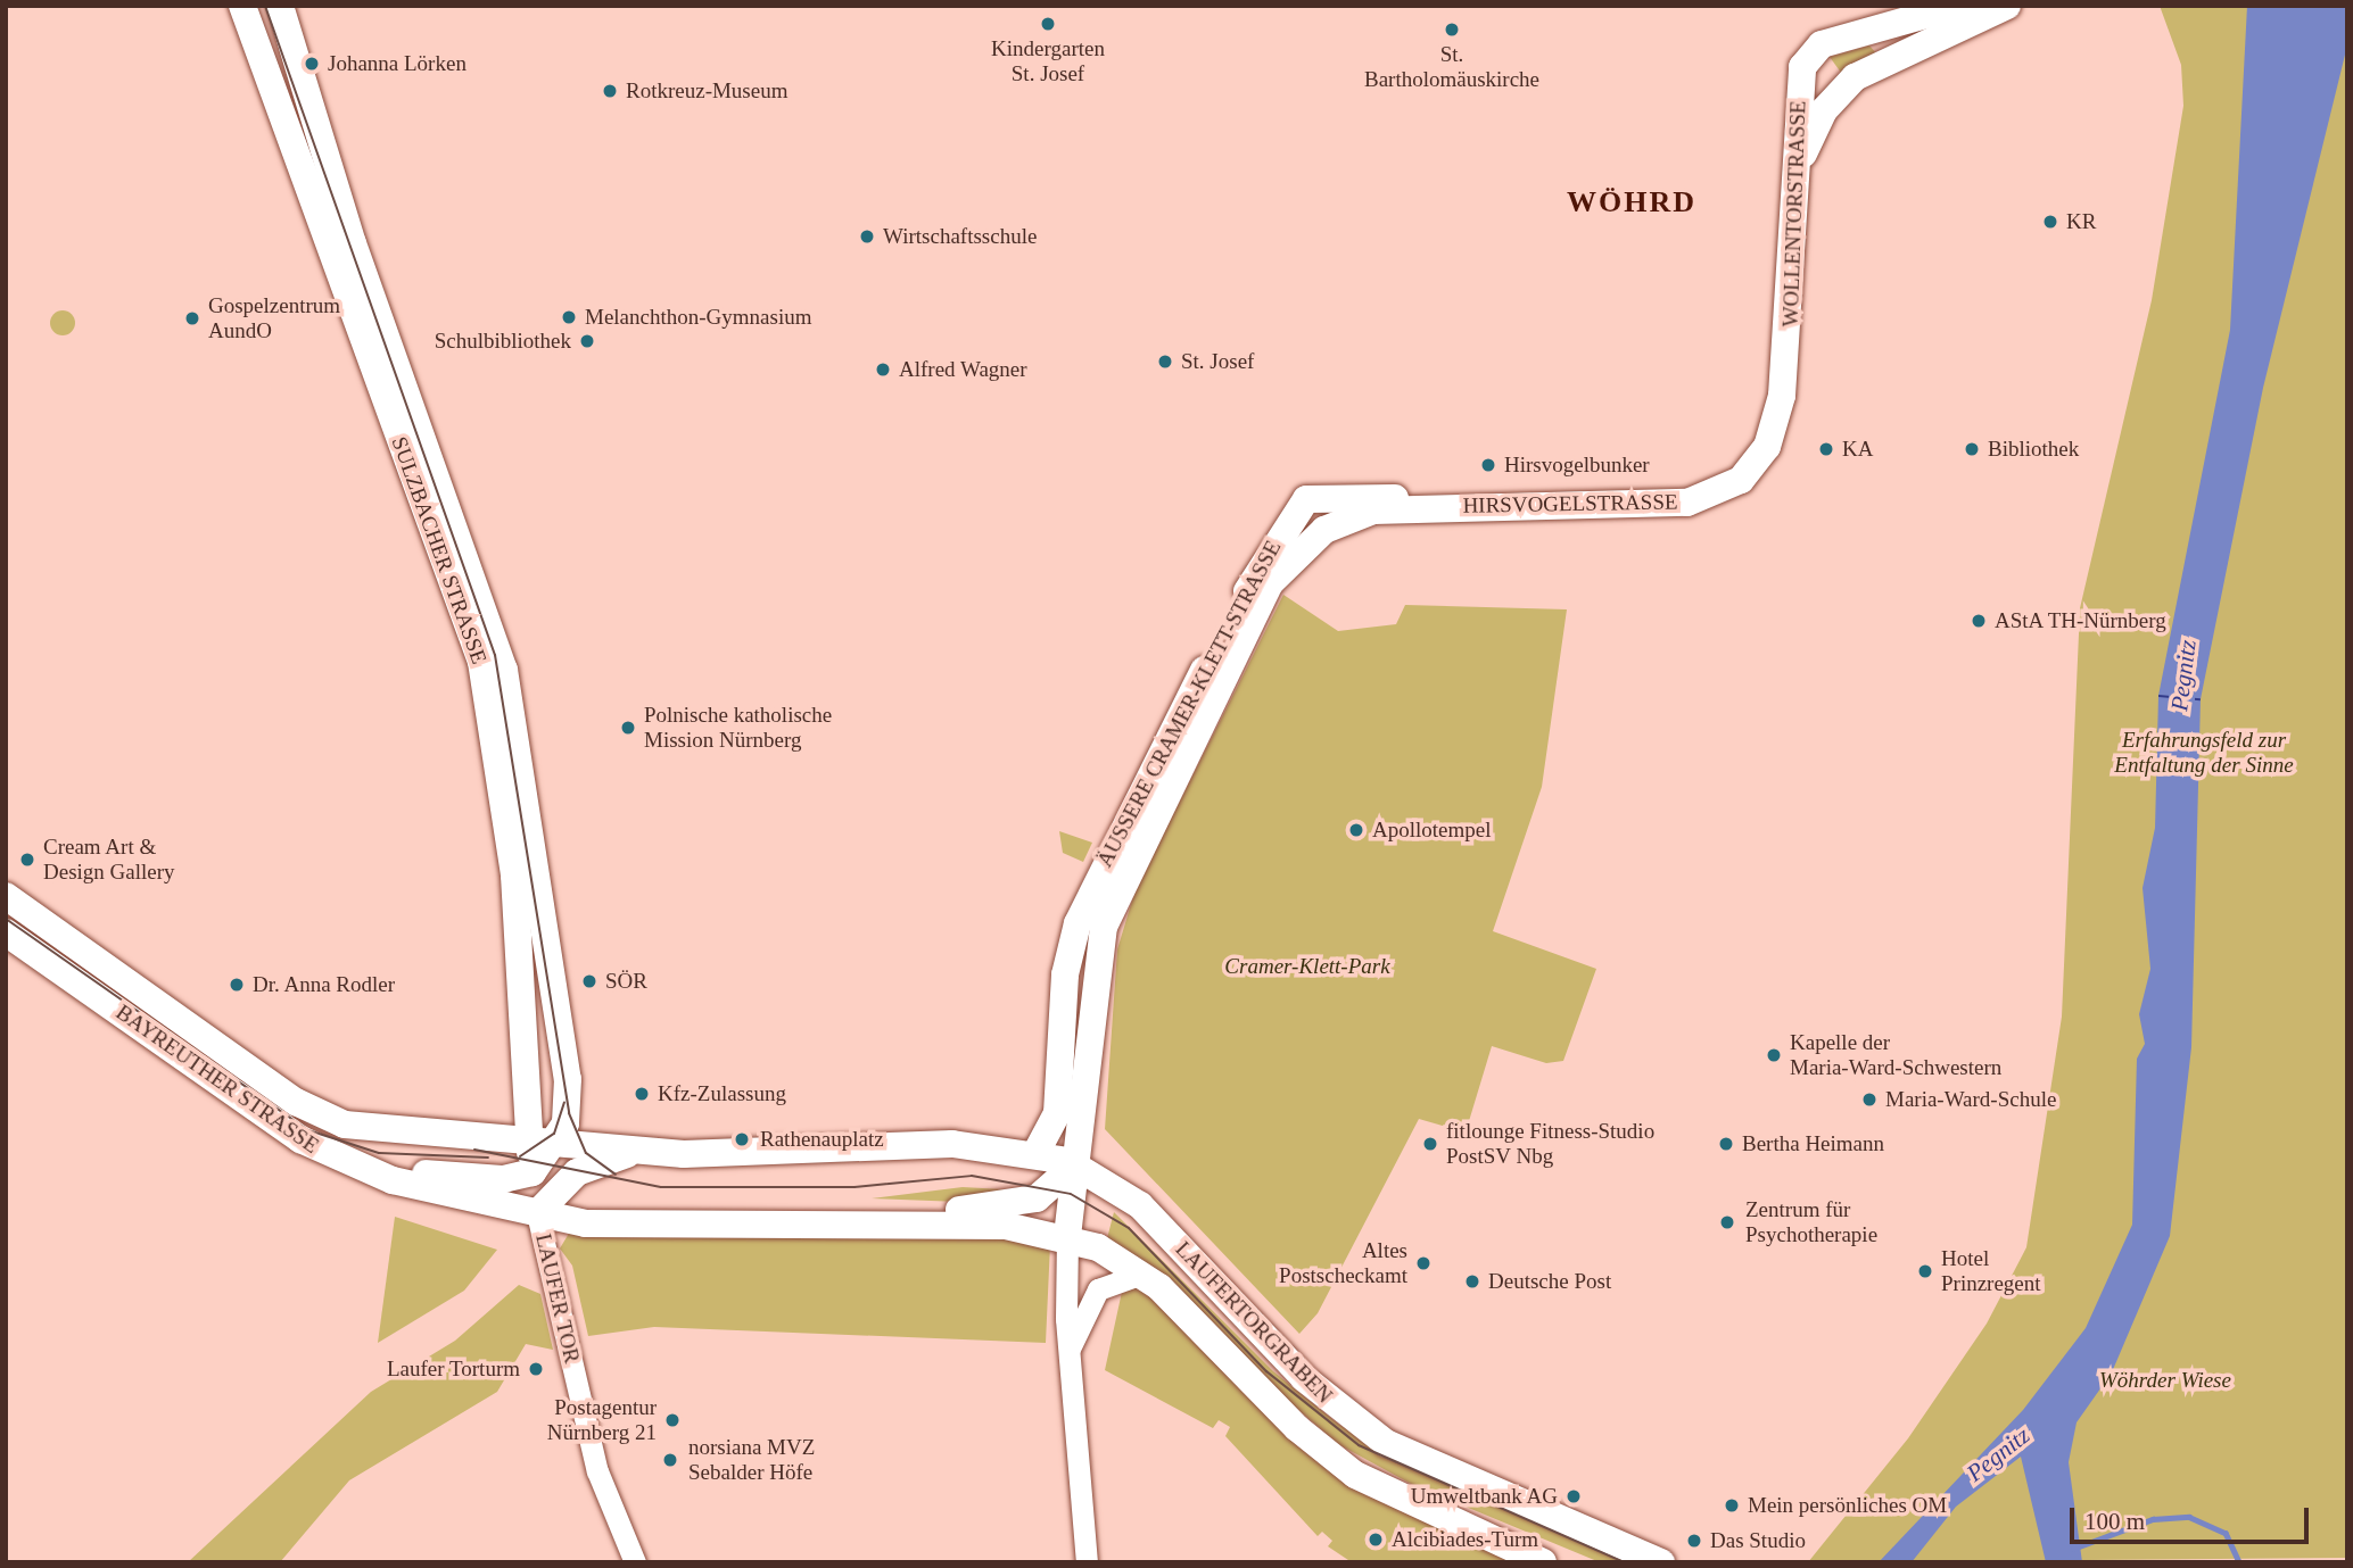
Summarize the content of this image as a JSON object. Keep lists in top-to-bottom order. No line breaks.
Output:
{"streets":{"main road":["WOLLENTORSTRASSE","HIRSVOGELSTRASSE","SULZBACHER STRASSE","ÄUSSERE CRAMER-KLETT-STRASSE","BAYREUTHER STRASSE","LAUFERTORGRABEN"],"street":["LAUFER TOR"]},"crossings":[["WOLLENTORSTRASSE","HIRSVOGELSTRASSE"],["HIRSVOGELSTRASSE","ÄUSSERE CRAMER-KLETT-STRASSE"],["SULZBACHER STRASSE","BAYREUTHER STRASSE"],["SULZBACHER STRASSE","LAUFER TOR"],["ÄUSSERE CRAMER-KLETT-STRASSE","LAUFERTORGRABEN"],["BAYREUTHER STRASSE","LAUFER TOR"]],"districts":["WÖHRD"],"water":["Pegnitz"],"parks":["Erfahrungsfeld zur Entfaltung der Sinne","Cramer-Klett-Park","Wöhrder Wiese"],"places":["Kindergarten St. Josef","St. Bartholomäuskirche","Johanna Lörken","Rotkreuz-Museum","KR","Wirtschaftsschule","Melanchthon-Gymnasium","Gospelzentrum AundO","Schulbibliothek","St. Josef","Alfred Wagner","KA","Bibliothek","Hirsvogelbunker","AStA TH-Nürnberg","Polnische katholische Mission Nürnberg","Apollotempel","Cream Art & Design Gallery","SÖR","Dr. Anna Rodler","Kapelle der Maria-Ward-Schwestern","Kfz-Zulassung","Maria-Ward-Schule","Rathenauplatz","fitlounge Fitness-Studio PostSV Nbg","Bertha Heimann","Zentrum für Psychotherapie","Altes Postscheckamt","Hotel Prinzregent","Deutsche Post","Laufer Torturm","Postagentur Nürnberg 21","norsiana MVZ Sebalder Höfe","Umweltbank AG","Mein persönliches OM","Alcibiades-Turm","Das Studio"],"scale_bar":"100 m"}
